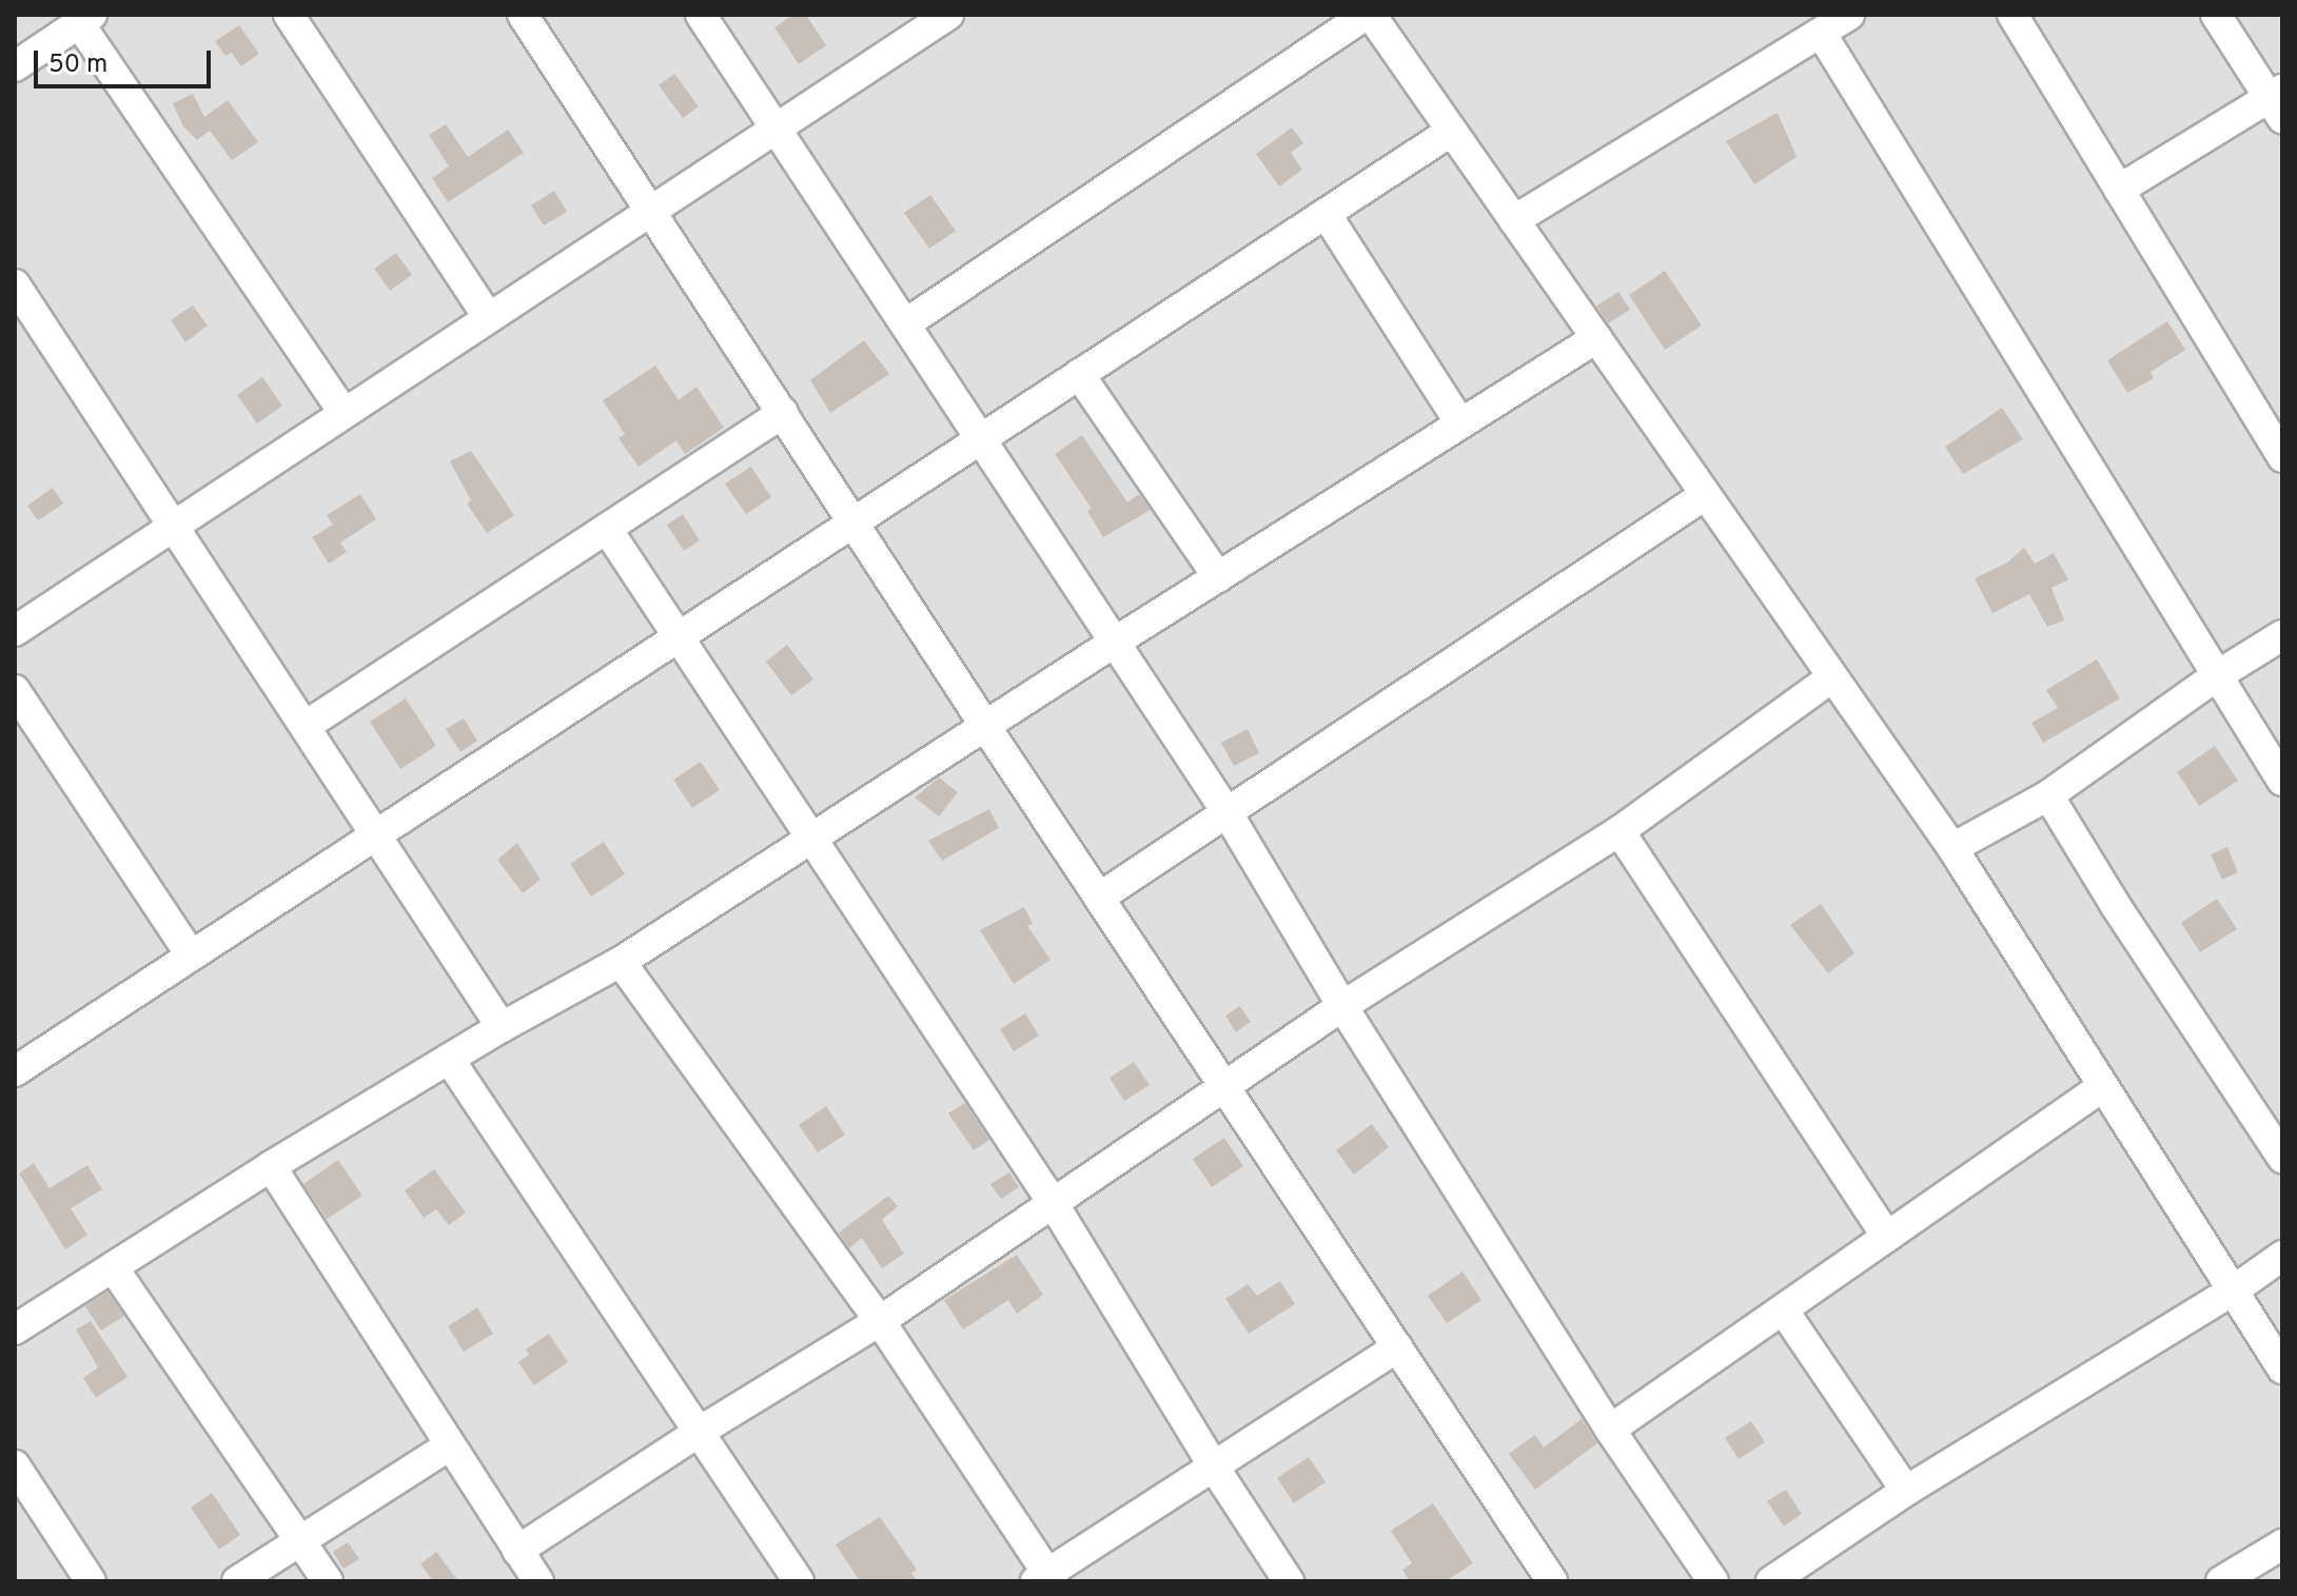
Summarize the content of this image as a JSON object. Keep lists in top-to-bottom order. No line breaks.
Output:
{"scale_bar":"50 m"}
